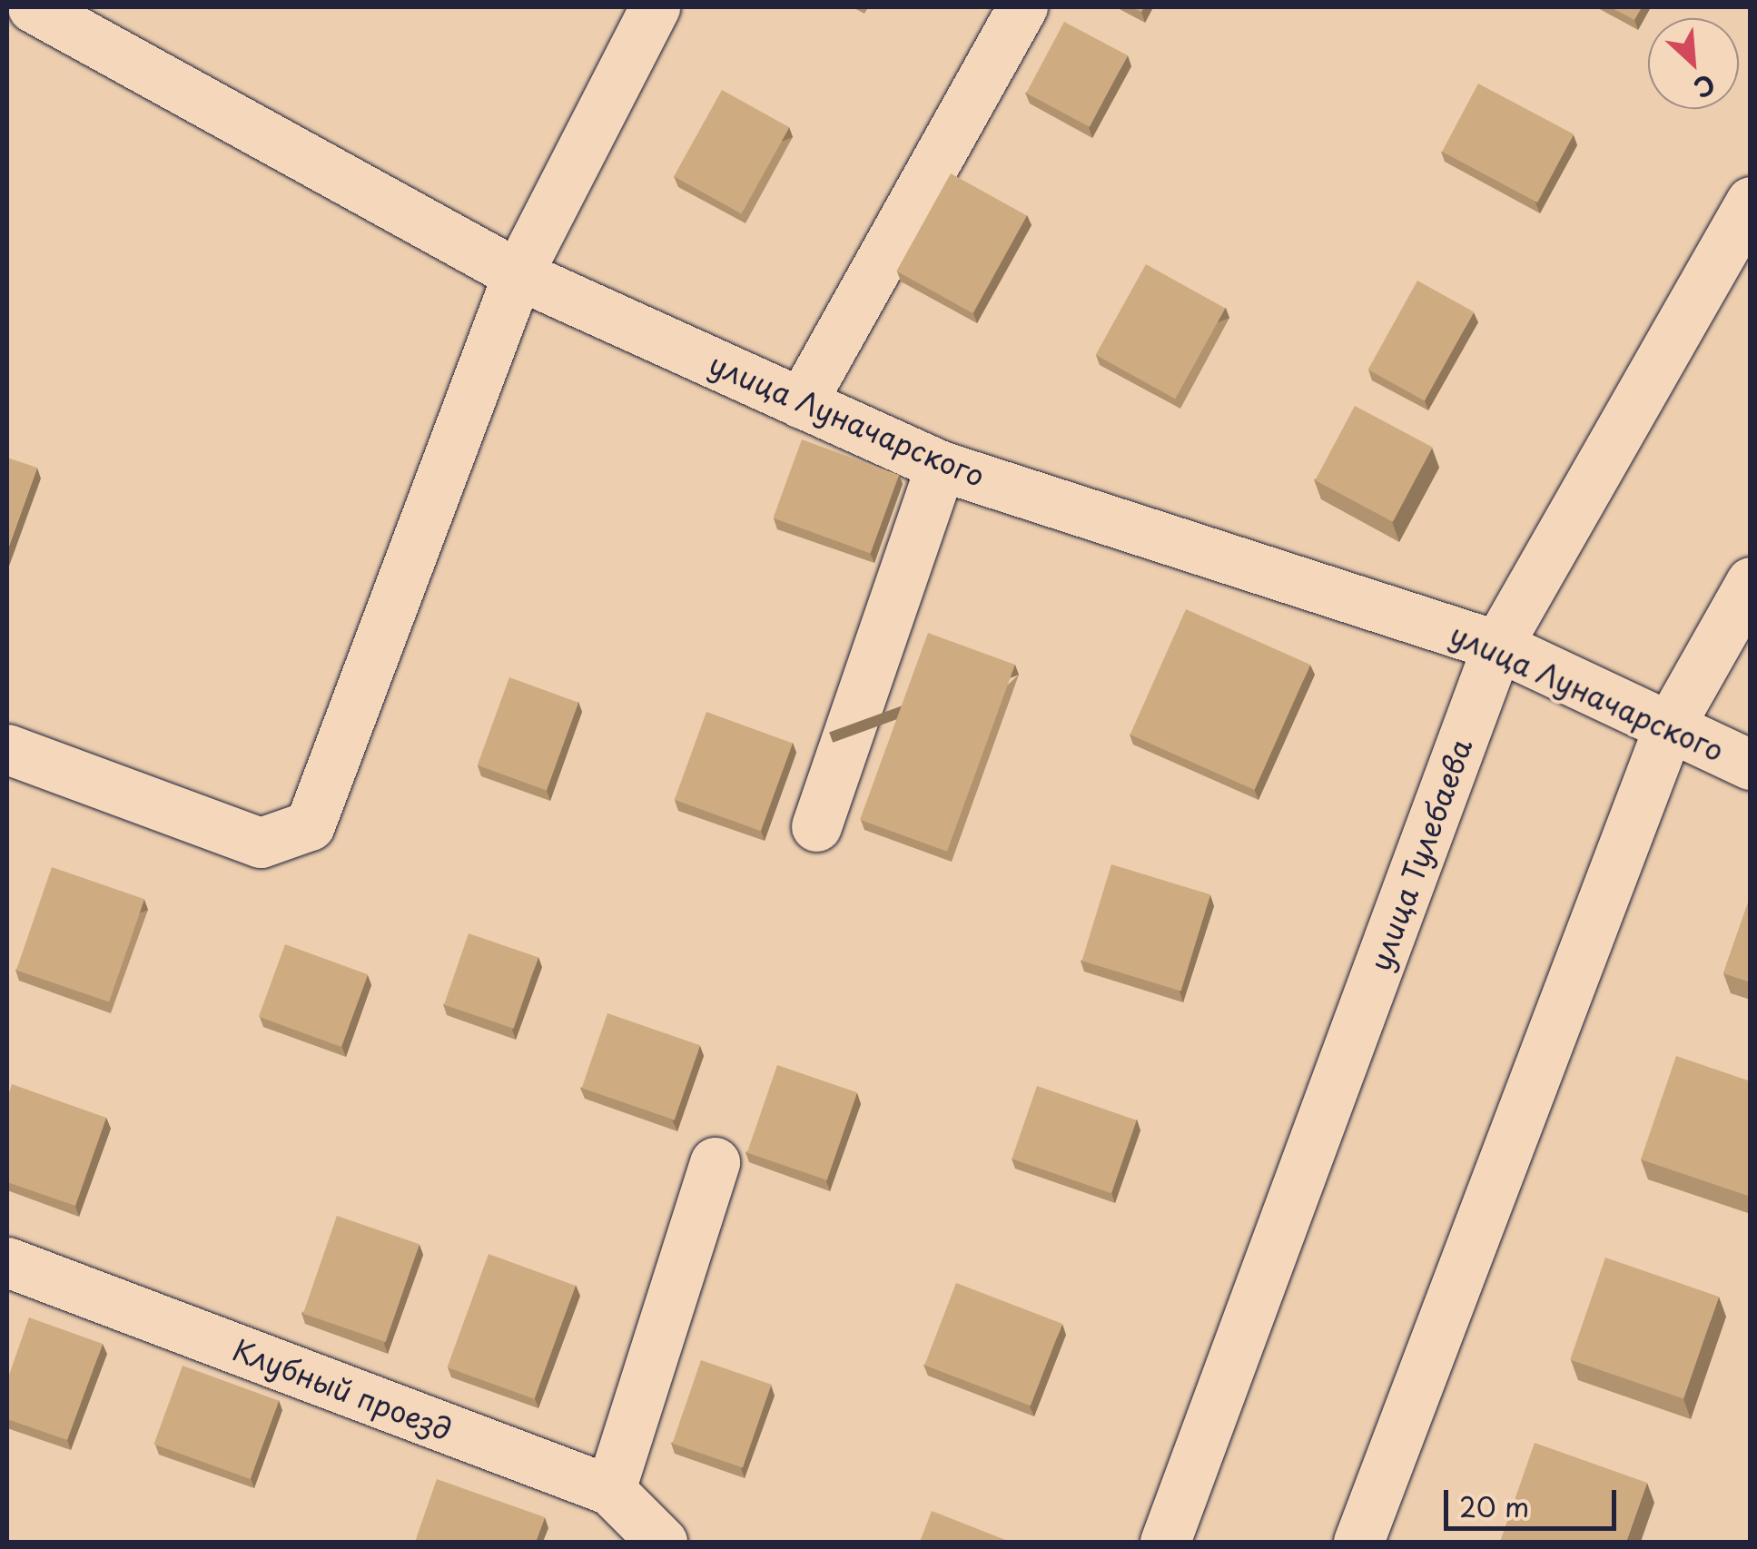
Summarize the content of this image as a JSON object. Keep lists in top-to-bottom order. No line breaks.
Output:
{"streets":{"street":["улица Луначарского","улица Тулебаева","Клубный проезд"]},"crossings":[["улица Луначарского","улица Тулебаева"]],"scale_bar":"20 m","north":"bottom right"}
